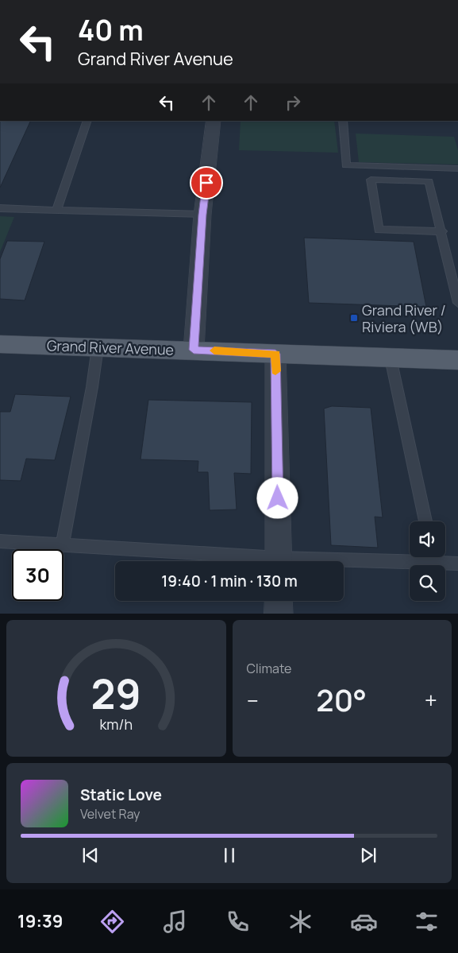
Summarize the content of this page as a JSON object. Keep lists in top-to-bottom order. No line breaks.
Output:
{"streets":{"main road":["Grand River Avenue"]},"places":{"transit":["Grand River / Riviera (WB)"]},"page":{"turn":["40 m","Grand River Avenue"],"limit":"30","trip":"19:40 · 1 min · 130 m","tile":"Climate","heat":["−","20°","+"],"song":["Static Love","Velvet Ray"],"tabs":"19:39","gauge":["29","km/h"]}}
